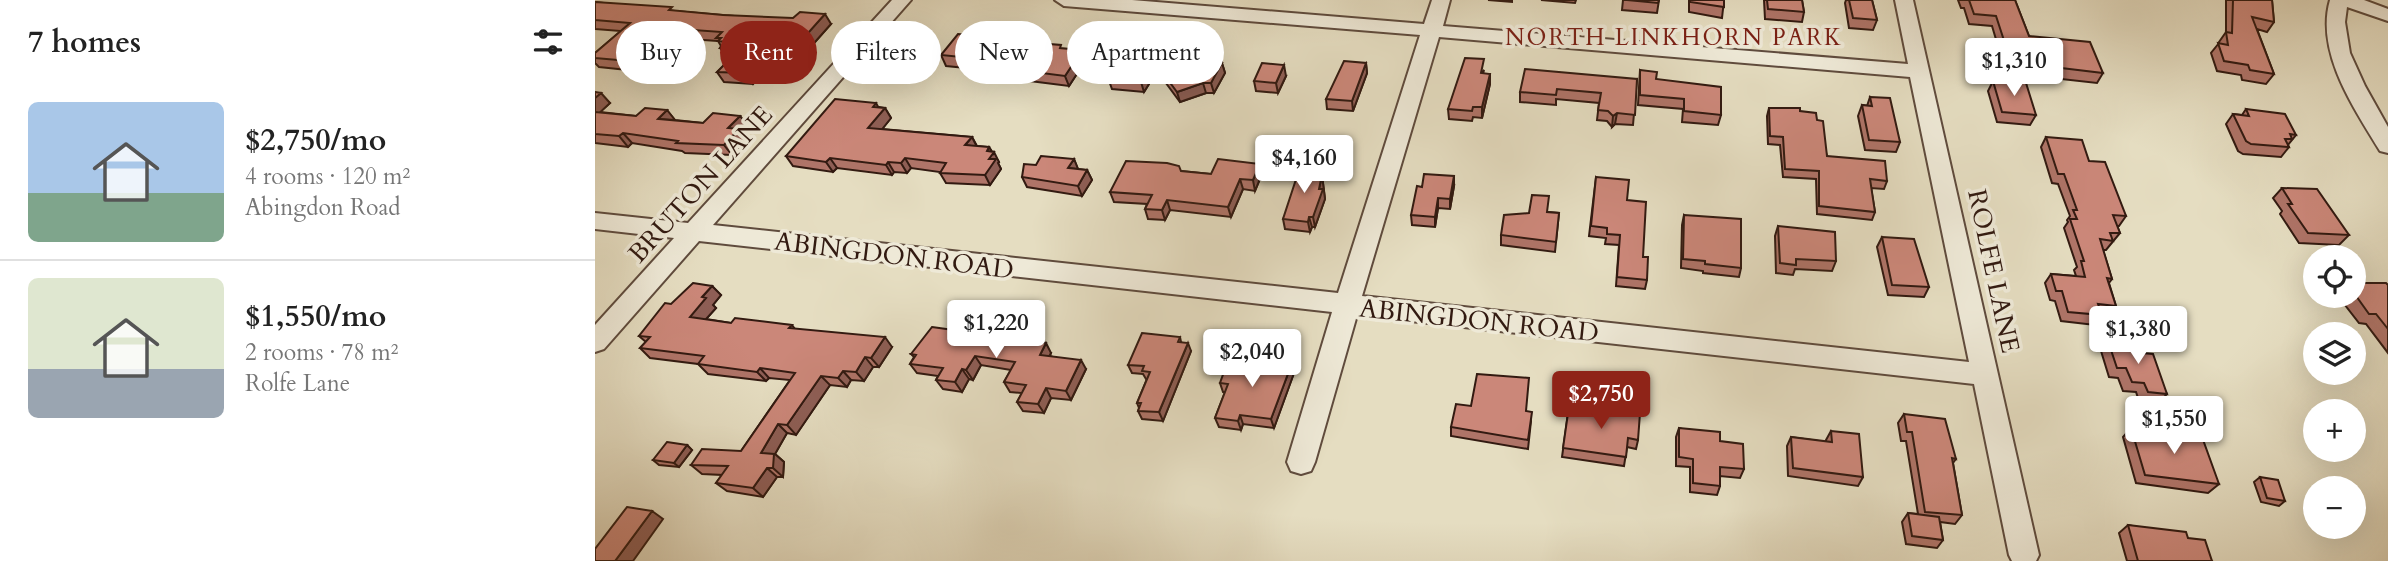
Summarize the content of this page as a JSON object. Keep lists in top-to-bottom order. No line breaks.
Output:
{"streets":{"street":["BRUTON LANE","ABINGDON ROAD","ROLFE LANE"]},"crossings":[["BRUTON LANE","ABINGDON ROAD"],["ABINGDON ROAD","ROLFE LANE"]],"districts":["NORTH LINKHORN PARK"],"page":{"heading":"7 homes","chip":["Buy","Rent","Filters","New","Apartment"],"price":["$1,310","$4,160","$1,220","$1,380","$2,040","$2,750","$1,550"],"list":[{"name":"$2,750/mo","note":"4 rooms · 120 m² · Abingdon Road"},{"name":"$1,550/mo","note":"2 rooms · 78 m² · Rolfe Lane"}],"map_buttons":["+","−"]}}
